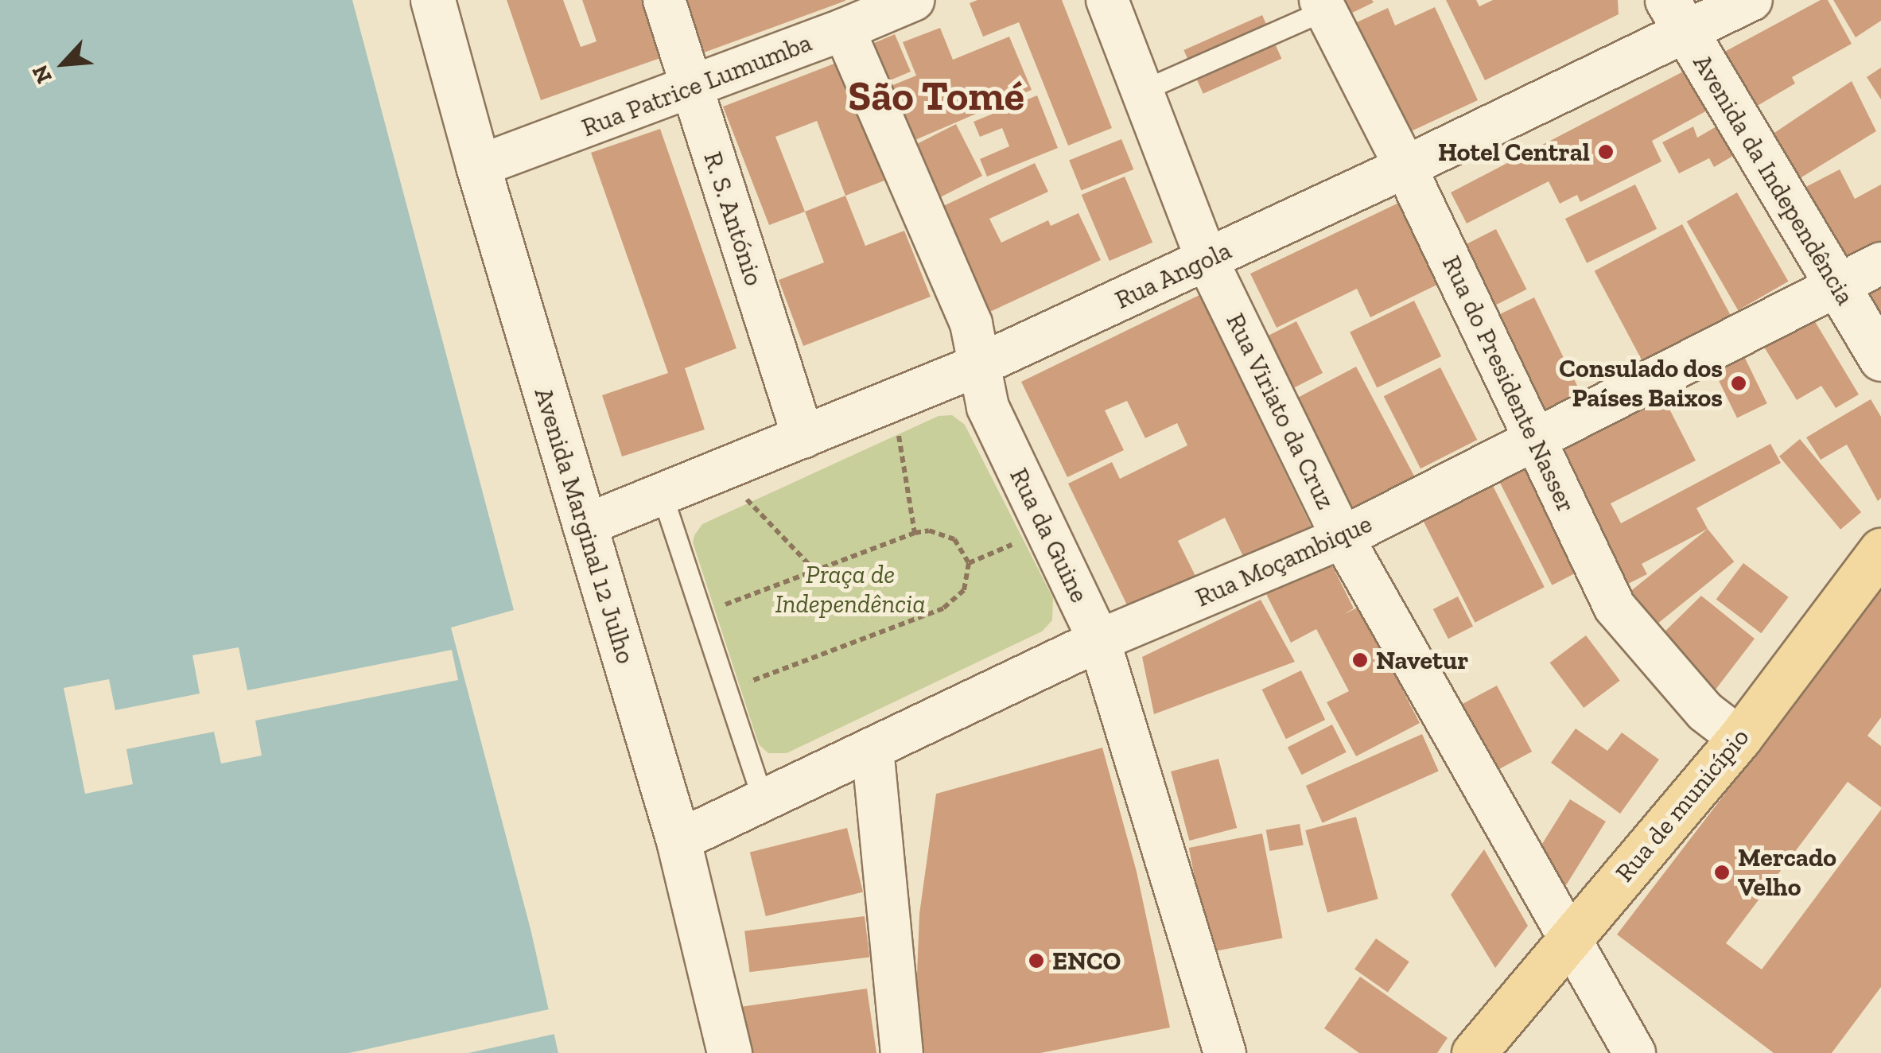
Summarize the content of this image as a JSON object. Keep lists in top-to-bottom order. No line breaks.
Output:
{"streets":{"main road":["Avenida da Independência","Avenida Marginal 12 Julho","Rua de município"],"street":["Rua Patrice Lumumba","R. S. António","Rua Angola","Rua do Presidente Nasser","Rua Viriato da Cruz","Rua da Guine","Rua Moçambique"]},"crossings":[["Rua Patrice Lumumba","R. S. António"],["Rua Patrice Lumumba","Avenida Marginal 12 Julho"],["Rua Patrice Lumumba","Rua da Guine"],["Avenida da Independência","Rua Angola"],["Avenida da Independência","Rua Moçambique"],["R. S. António","Rua Angola"],["Rua Angola","Rua do Presidente Nasser"],["Rua Angola","Rua Viriato da Cruz"],["Rua Angola","Avenida Marginal 12 Julho"],["Rua Angola","Rua da Guine"],["Rua do Presidente Nasser","Rua Moçambique"],["Rua do Presidente Nasser","Rua de município"],["Rua Viriato da Cruz","Rua Moçambique"],["Rua Viriato da Cruz","Rua de município"],["Avenida Marginal 12 Julho","Rua Moçambique"],["Rua da Guine","Rua Moçambique"]],"districts":["São Tomé"],"parks":["Praça de Independência"],"places":["Hotel Central","Consulado dos Países Baixos","Navetur","Mercado Velho","ENCO"],"north":"bottom left"}
